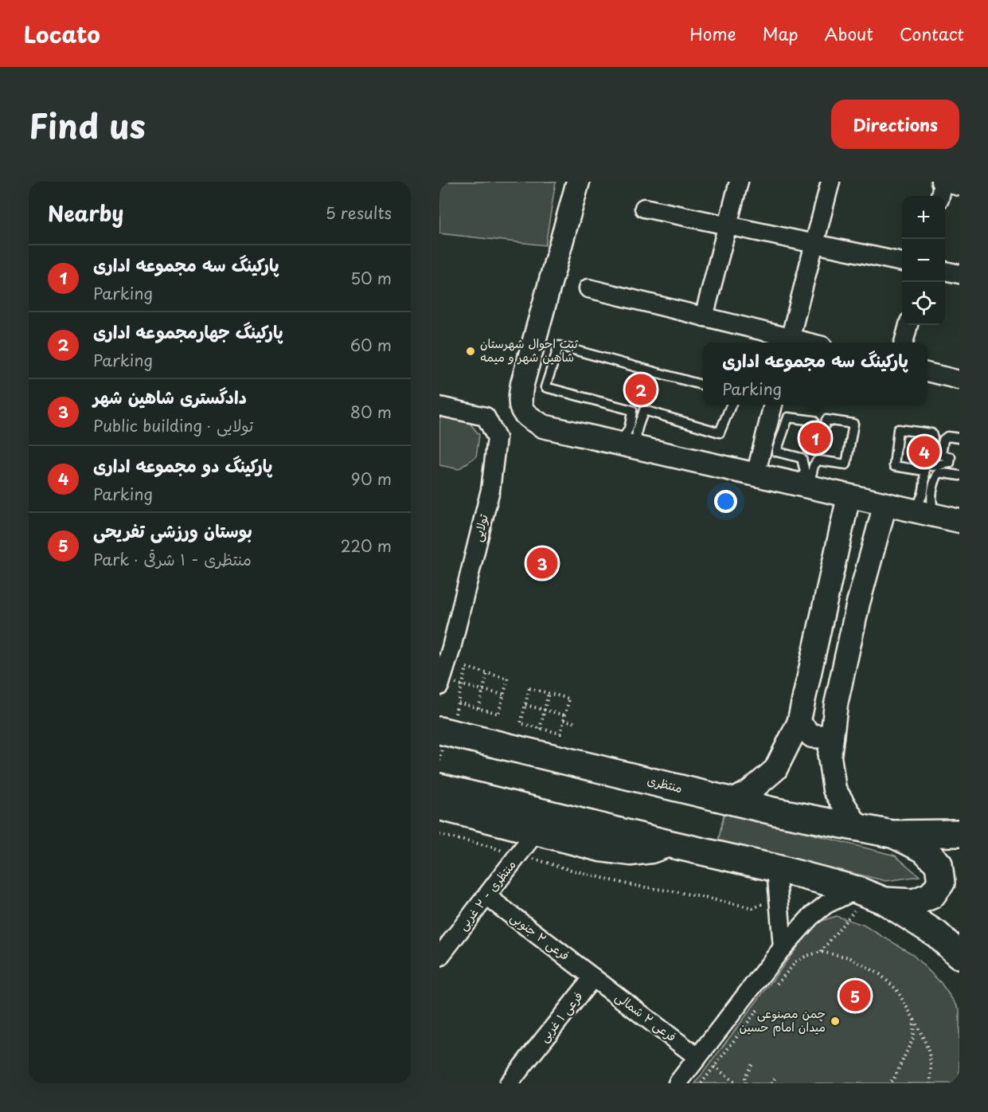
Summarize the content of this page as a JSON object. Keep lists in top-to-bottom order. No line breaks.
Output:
{"streets":{"main road":["منتظری"],"street":["تولایی","منتظری - ۲ غربی","فرعی ۲ جنوبی","فرعی ۱ غربی","فرعی ۲ شمالی"]},"crossings":[["منتظری - ۲ غربی","فرعی ۲ جنوبی"],["فرعی ۲ جنوبی","فرعی ۱ غربی"],["فرعی ۲ جنوبی","فرعی ۲ شمالی"],["فرعی ۱ غربی","فرعی ۲ شمالی"]],"places":["ثبت احوال شهرستان شاهین شهر و میمه","چمن مصنوعی میدان امام حسین"],"page":{"header":"Locato","nav":["Home","Map","About","Contact"],"title":"Find us","buttons":"Directions","heading":["Nearby","5 results"],"map_buttons":["+","−"],"list":[{"mark":"1","name":"پارکینگ سه مجموعه اداری","note":"Parking","value":"50 m"},{"mark":"2","name":"پارکینگ جهارمجموعه اداری","note":"Parking","value":"60 m"},{"mark":"3","name":"دادگستری شاهین شهر","note":"Public building · تولایی","value":"80 m"},{"mark":"4","name":"پارکینگ دو مجموعه اداری","note":"Parking","value":"90 m"},{"mark":"5","name":"بوستان ورزشی تفریحی","note":"Park · منتظری - ۱ شرقی","value":"220 m"}],"popup":["پارکینگ سه مجموعه اداری","Parking"],"pins":["2","1","4","3","5"]}}
